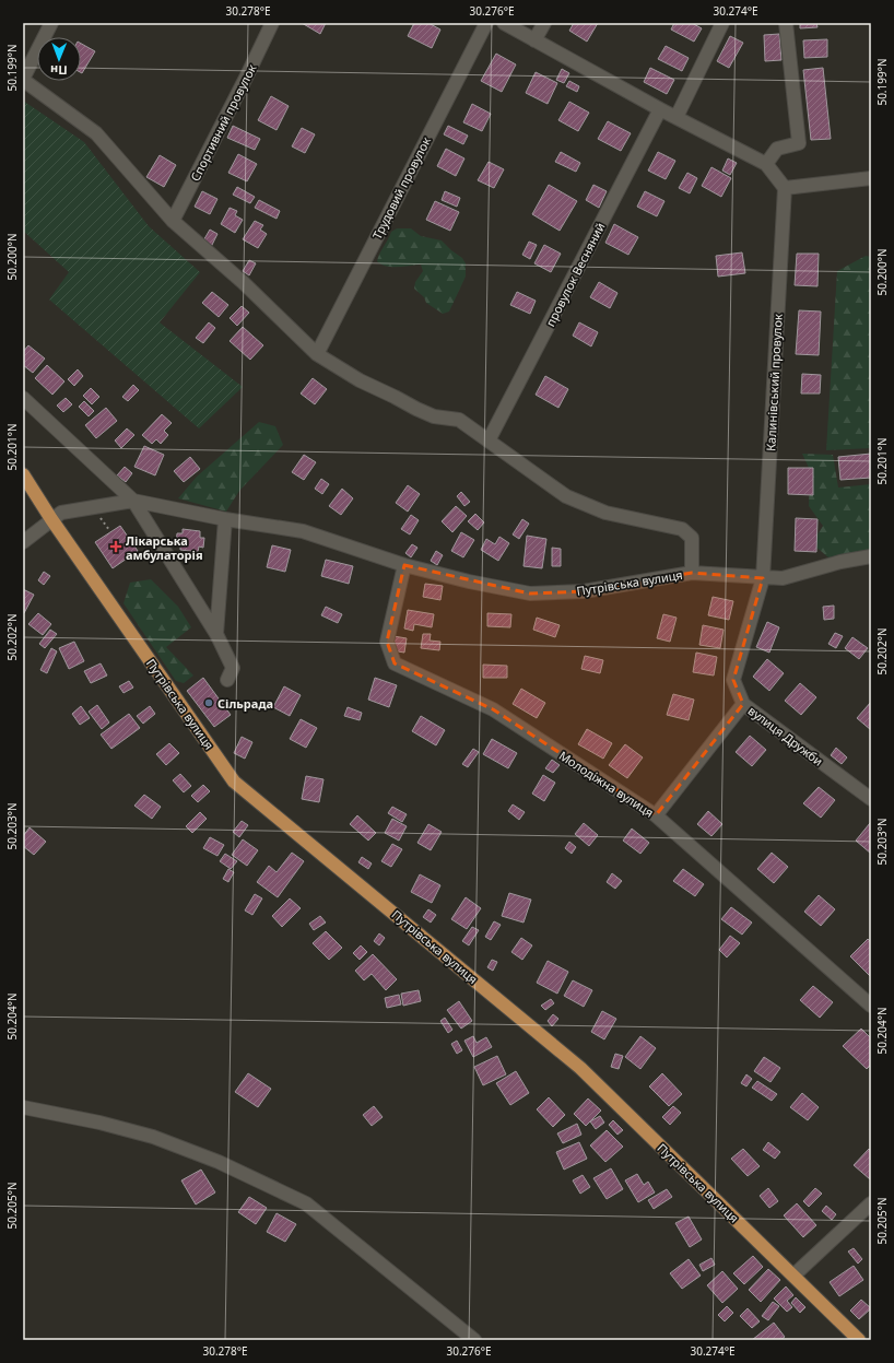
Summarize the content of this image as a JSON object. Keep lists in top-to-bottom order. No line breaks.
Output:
{"streets":{"main road":["Путрівська вулиця"],"street":["Спортивний провулок","Трудовий провулок","провулок Весняний","Калинівський провулок","вулиця Дружби","Молодіжна вулиця"]},"crossings":[["Калинівський провулок","Путрівська вулиця"],["Калинівський провулок","вулиця Дружби"],["Путрівська вулиця","вулиця Дружби"],["Путрівська вулиця","Молодіжна вулиця"]],"places":{"health":["Лікарська амбулаторія"],"other":["Сільрада"]},"north":"bottom","coordinates":["30.278°E","30.276°E","30.274°E","50.199°N","50.200°N","50.201°N","50.202°N","50.203°N","50.204°N","50.205°N"]}
